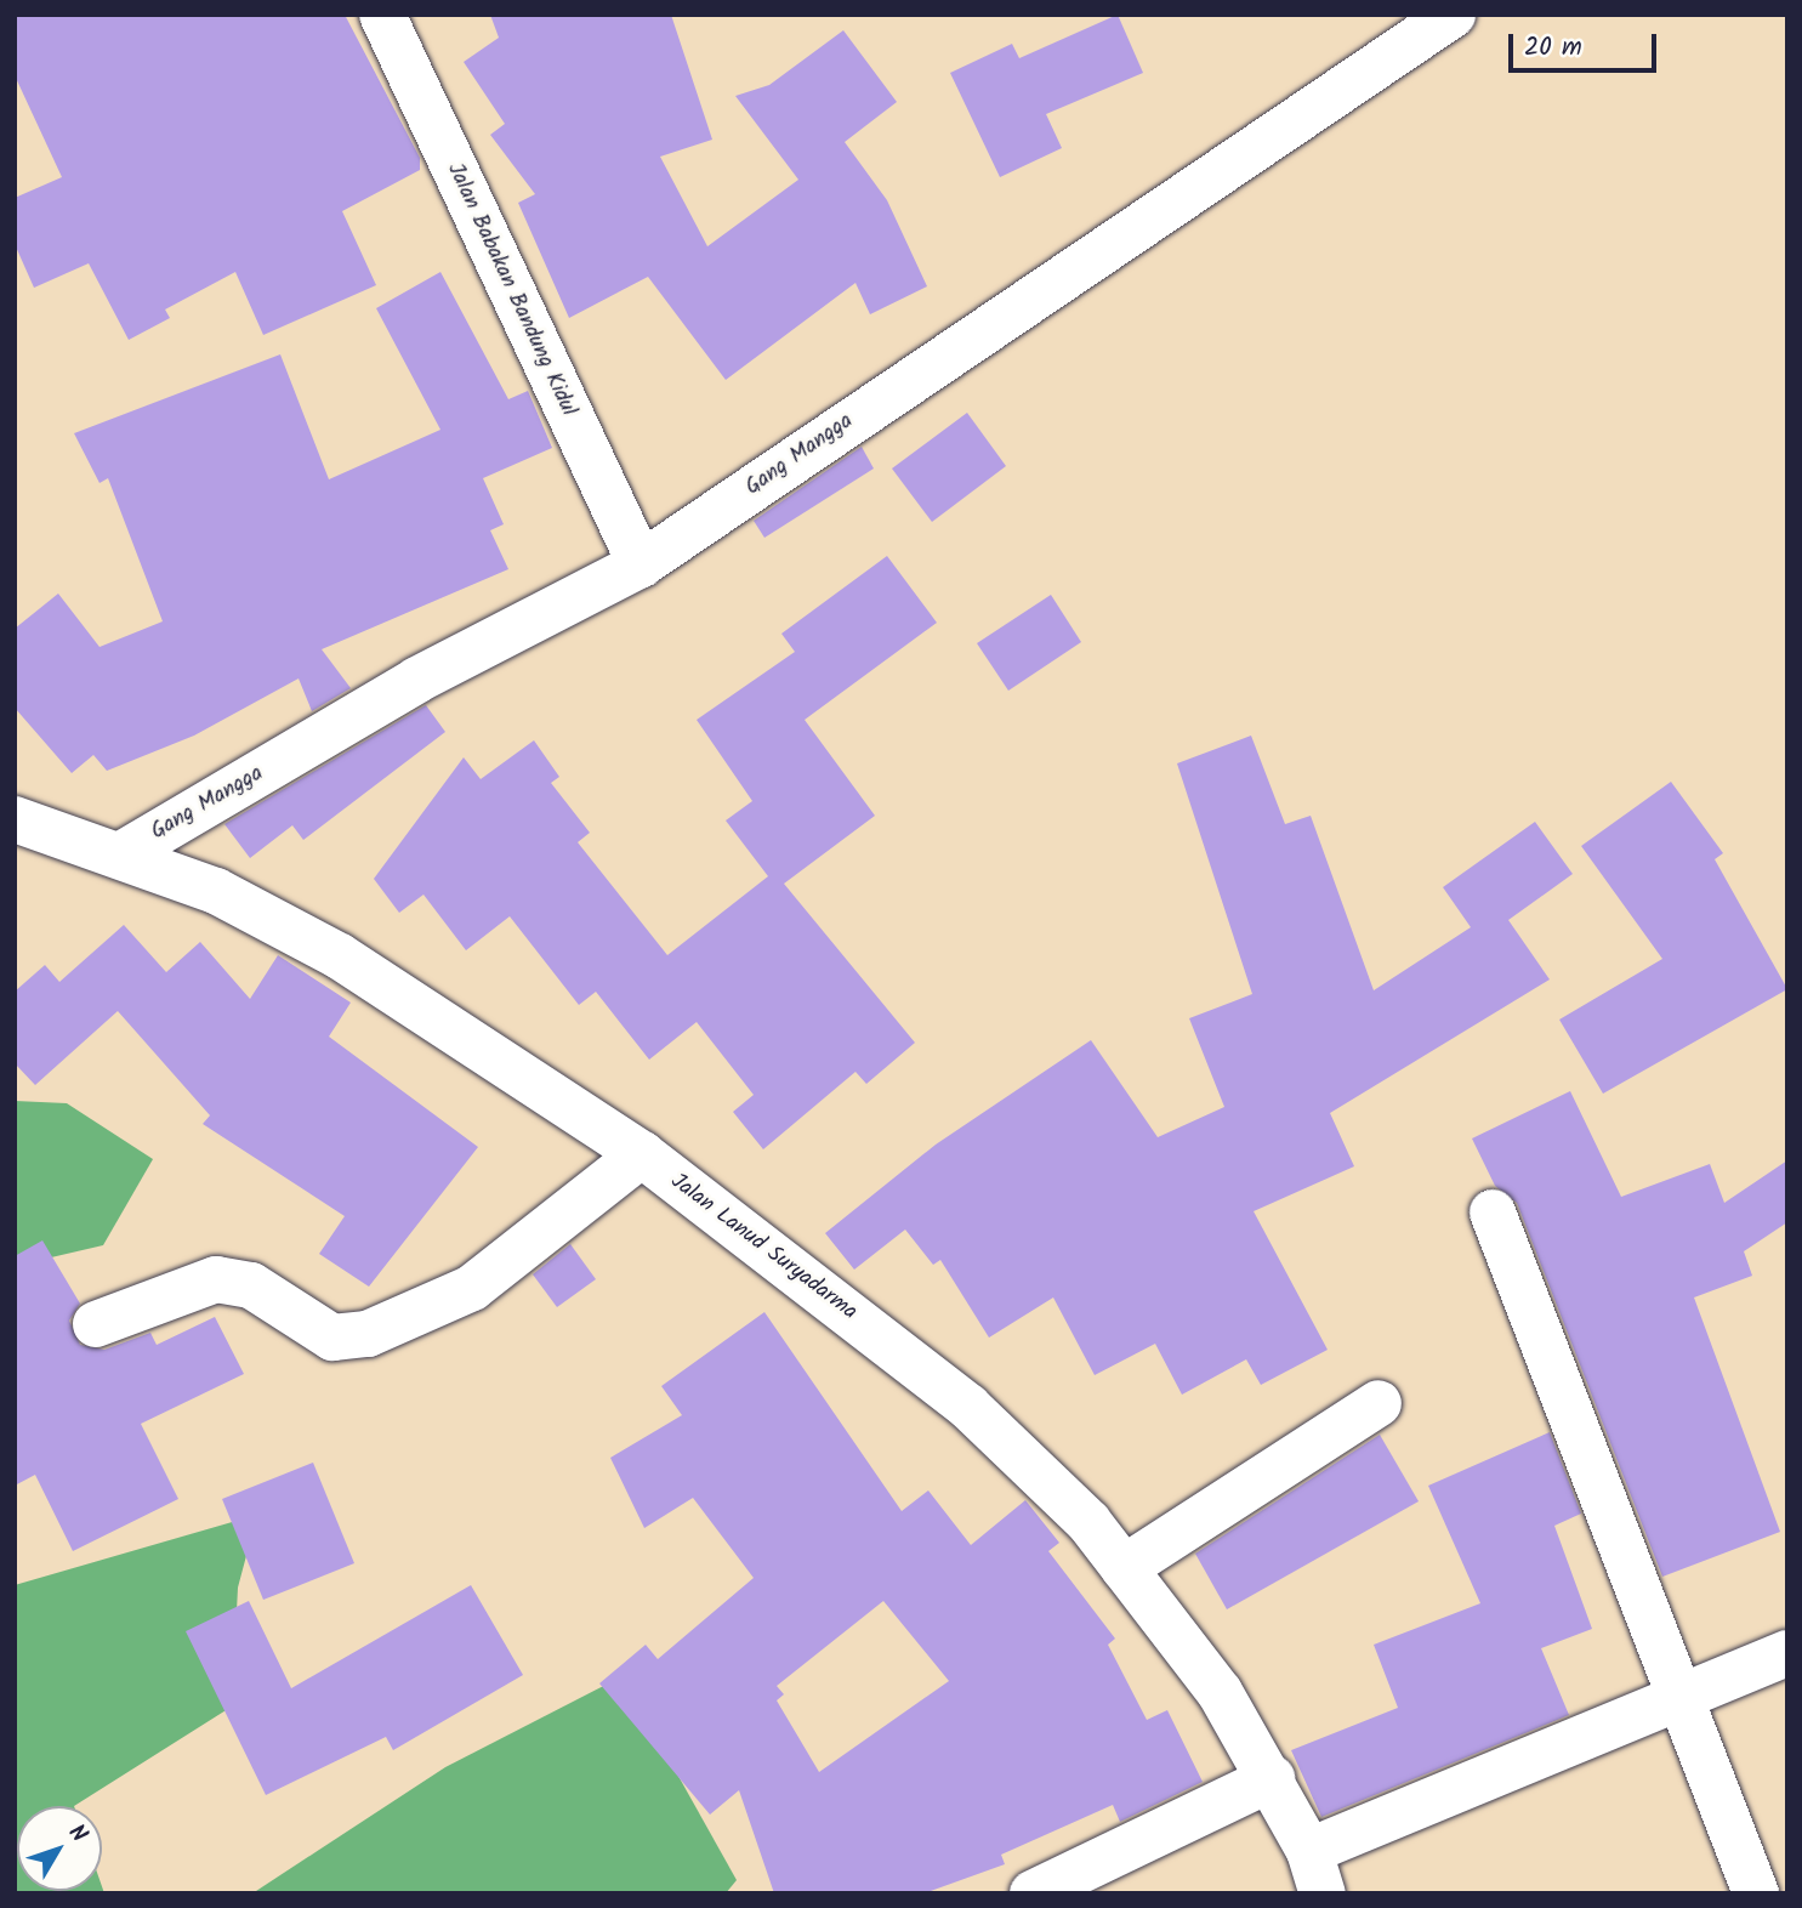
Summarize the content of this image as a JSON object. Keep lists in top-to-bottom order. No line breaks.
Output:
{"streets":{"street":["Jalan Babakan Bandung Kidul","Gang Mangga","Jalan Lanud Suryadarma"]},"crossings":[["Jalan Babakan Bandung Kidul","Gang Mangga"],["Gang Mangga","Jalan Lanud Suryadarma"]],"scale_bar":"20 m","north":"top right"}
